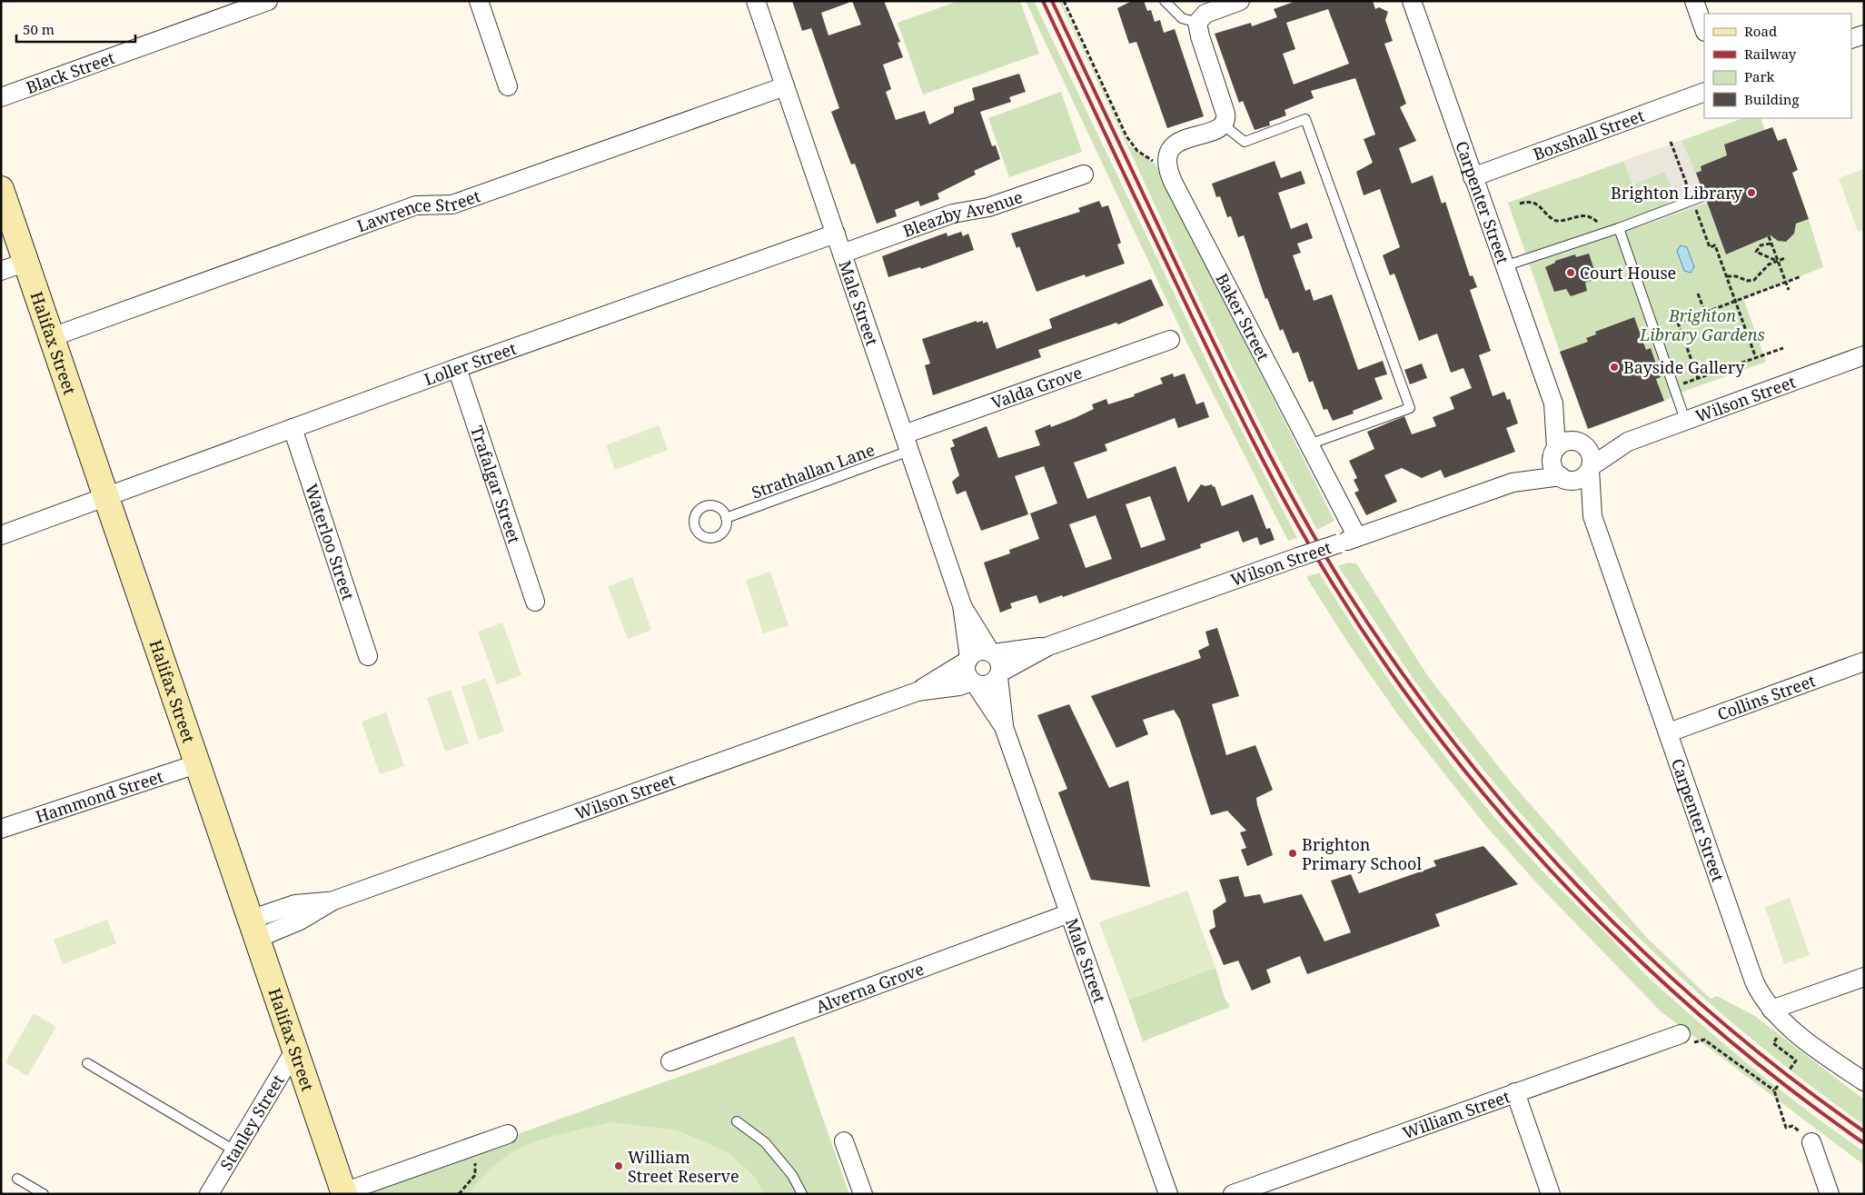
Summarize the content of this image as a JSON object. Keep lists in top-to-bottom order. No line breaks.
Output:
{"streets":{"street":["Black Street","Boxshall Street","Carpenter Street","Lawrence Street","Bleazby Avenue","Male Street","Baker Street","Halifax Street","Loller Street","Valda Grove","Wilson Street","Trafalgar Street","Waterloo Street","Collins Street","Hammond Street","Alverna Grove","William Street","Stanley Street"],"lane":["Strathallan Lane"]},"crossings":[["Boxshall Street","Carpenter Street"],["Carpenter Street","Wilson Street"],["Carpenter Street","Collins Street"],["Lawrence Street","Male Street"],["Lawrence Street","Halifax Street"],["Bleazby Avenue","Male Street"],["Male Street","Loller Street"],["Male Street","Valda Grove"],["Male Street","Wilson Street"],["Male Street","Strathallan Lane"],["Male Street","Alverna Grove"],["Baker Street","Wilson Street"],["Halifax Street","Loller Street"],["Halifax Street","Wilson Street"],["Halifax Street","Hammond Street"],["Halifax Street","Stanley Street"],["Loller Street","Trafalgar Street"],["Loller Street","Waterloo Street"],["Valda Grove","Strathallan Lane"]],"parks":["Brighton Library Gardens"],"places":["Brighton Library","Court House","Bayside Gallery","Brighton Primary School","William Street Reserve"],"legend":["Road","Railway","Park","Building"],"scale_bar":"50 m"}
